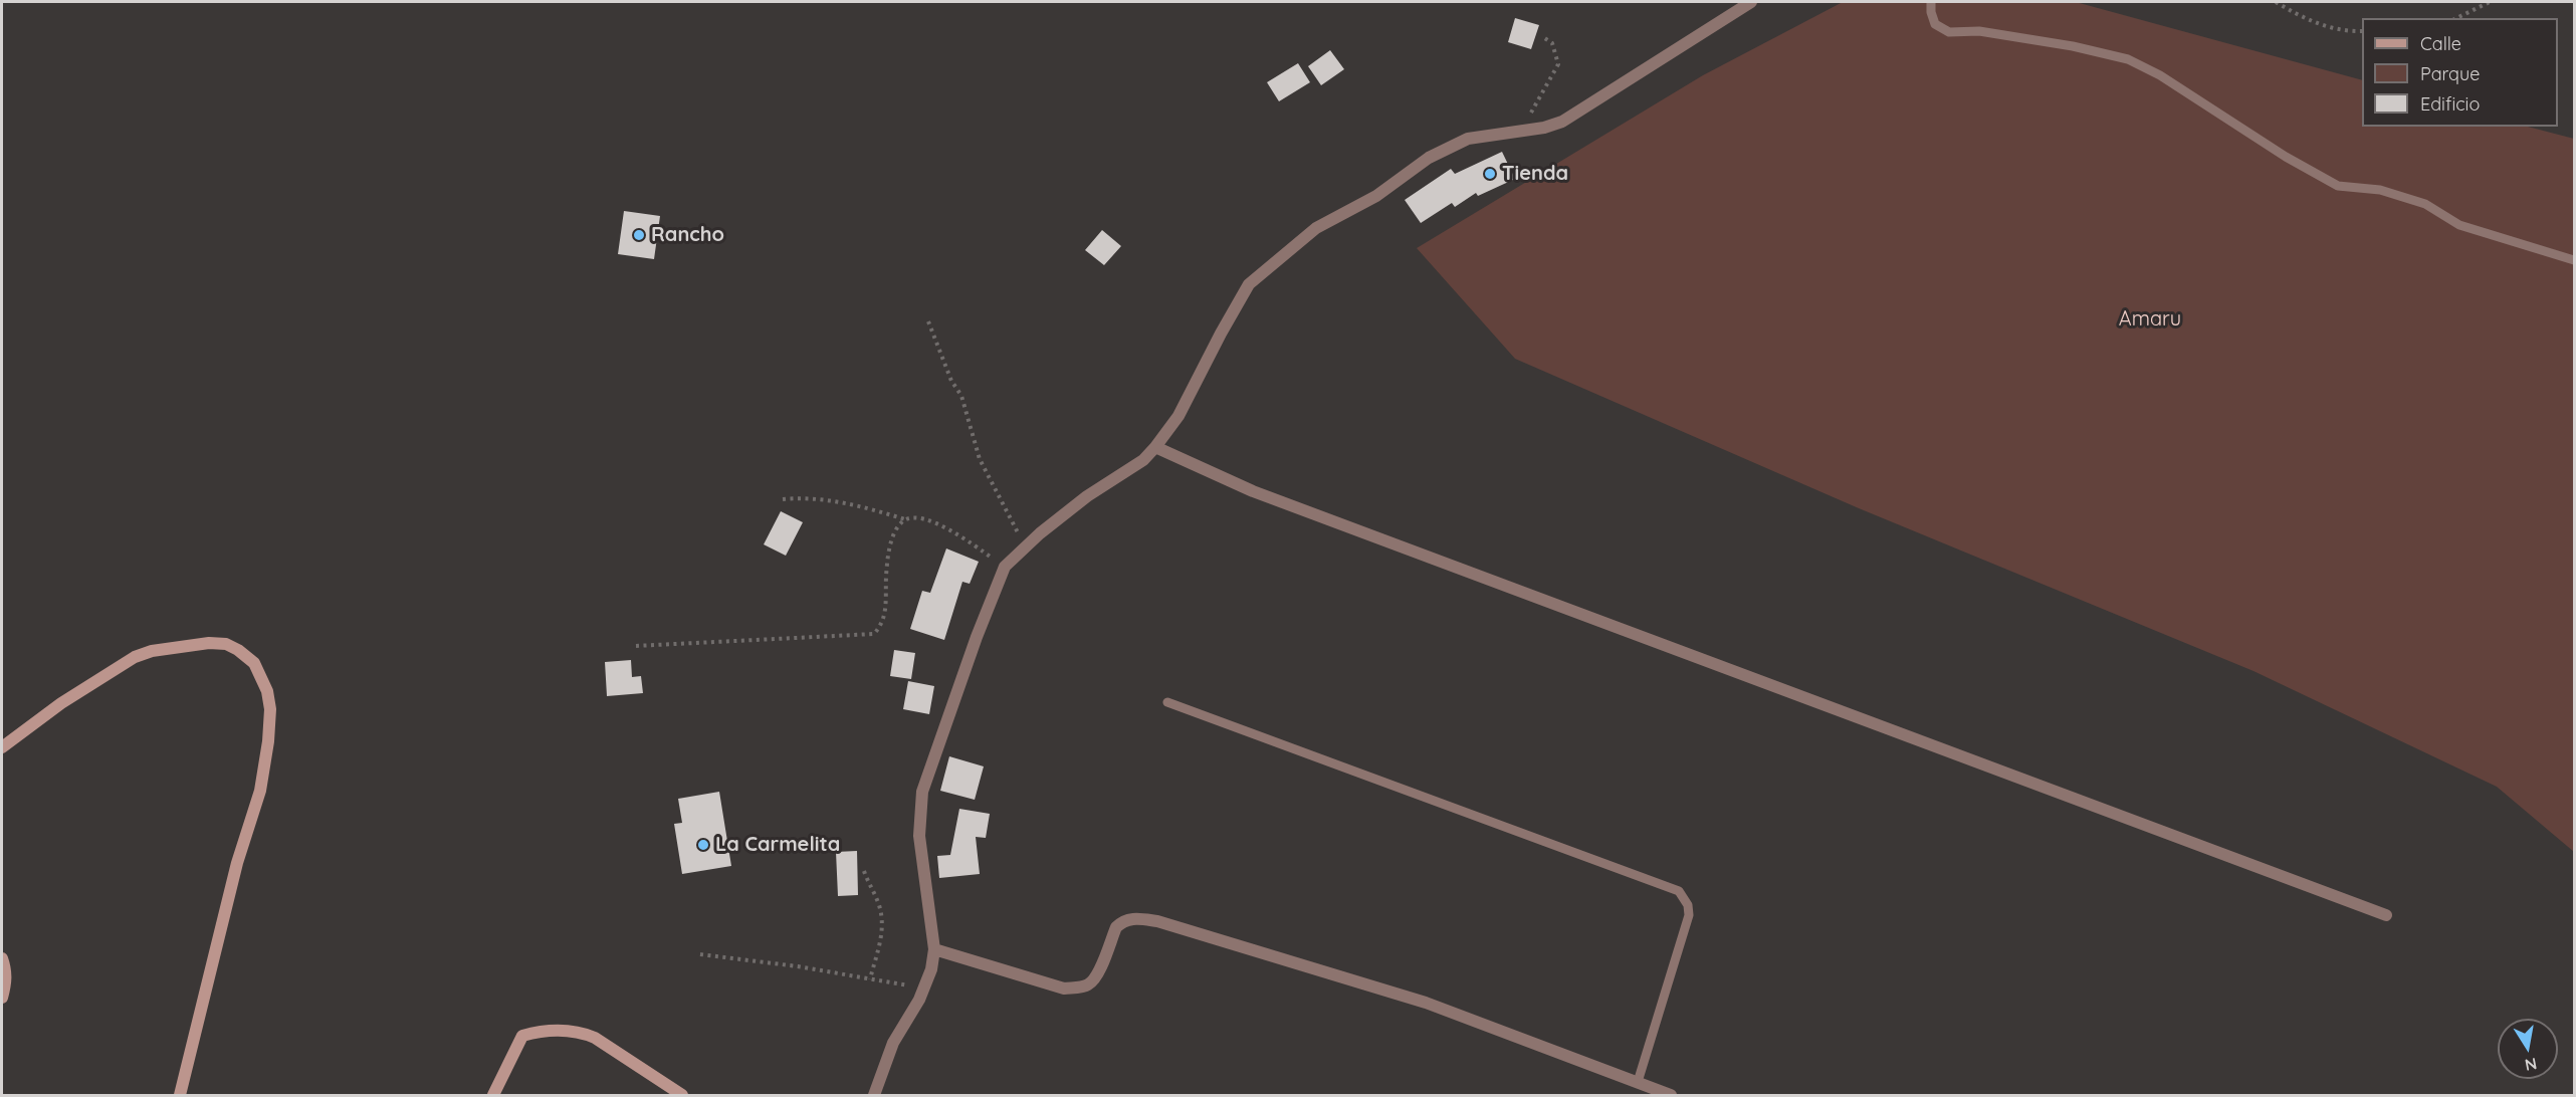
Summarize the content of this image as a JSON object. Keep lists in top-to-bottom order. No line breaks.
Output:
{"parks":["Amaru"],"places":["Tienda","Rancho","La Carmelita"],"legend":["Calle","Parque","Edificio"],"north":"bottom"}
